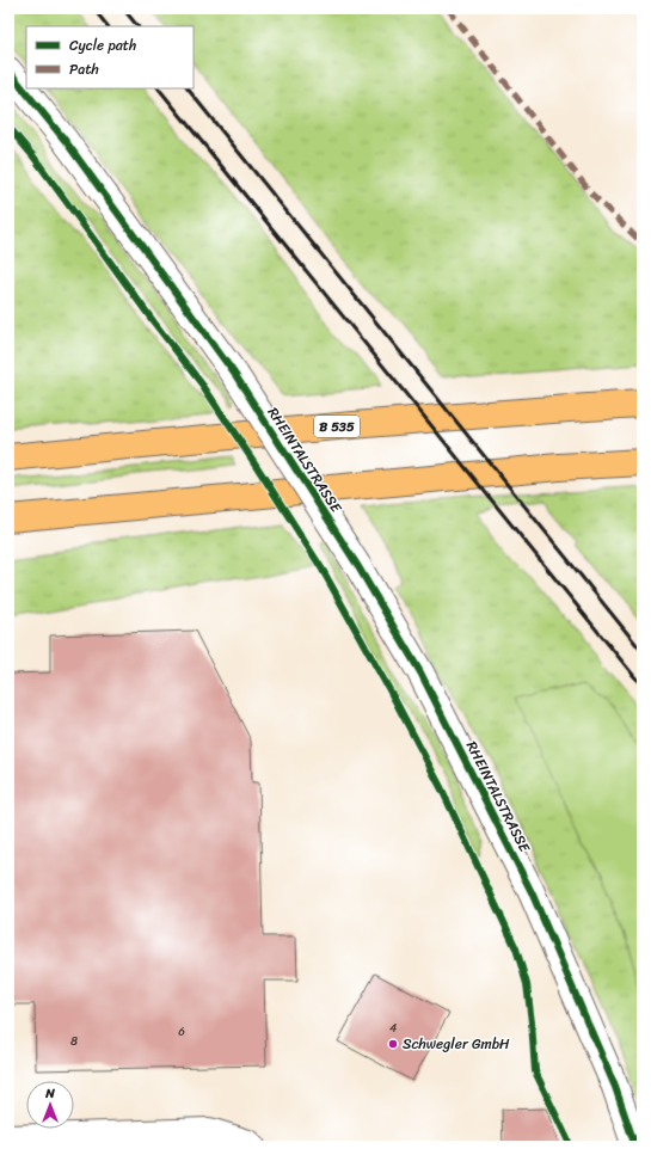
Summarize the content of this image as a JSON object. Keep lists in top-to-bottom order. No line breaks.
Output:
{"streets":{"highway":["B 535"],"street":["RHEINTALSTRASSE"]},"places":["Schwegler GmbH"],"house_numbers":["4","6","8"],"legend":["Cycle path","Path"],"north":"top"}
